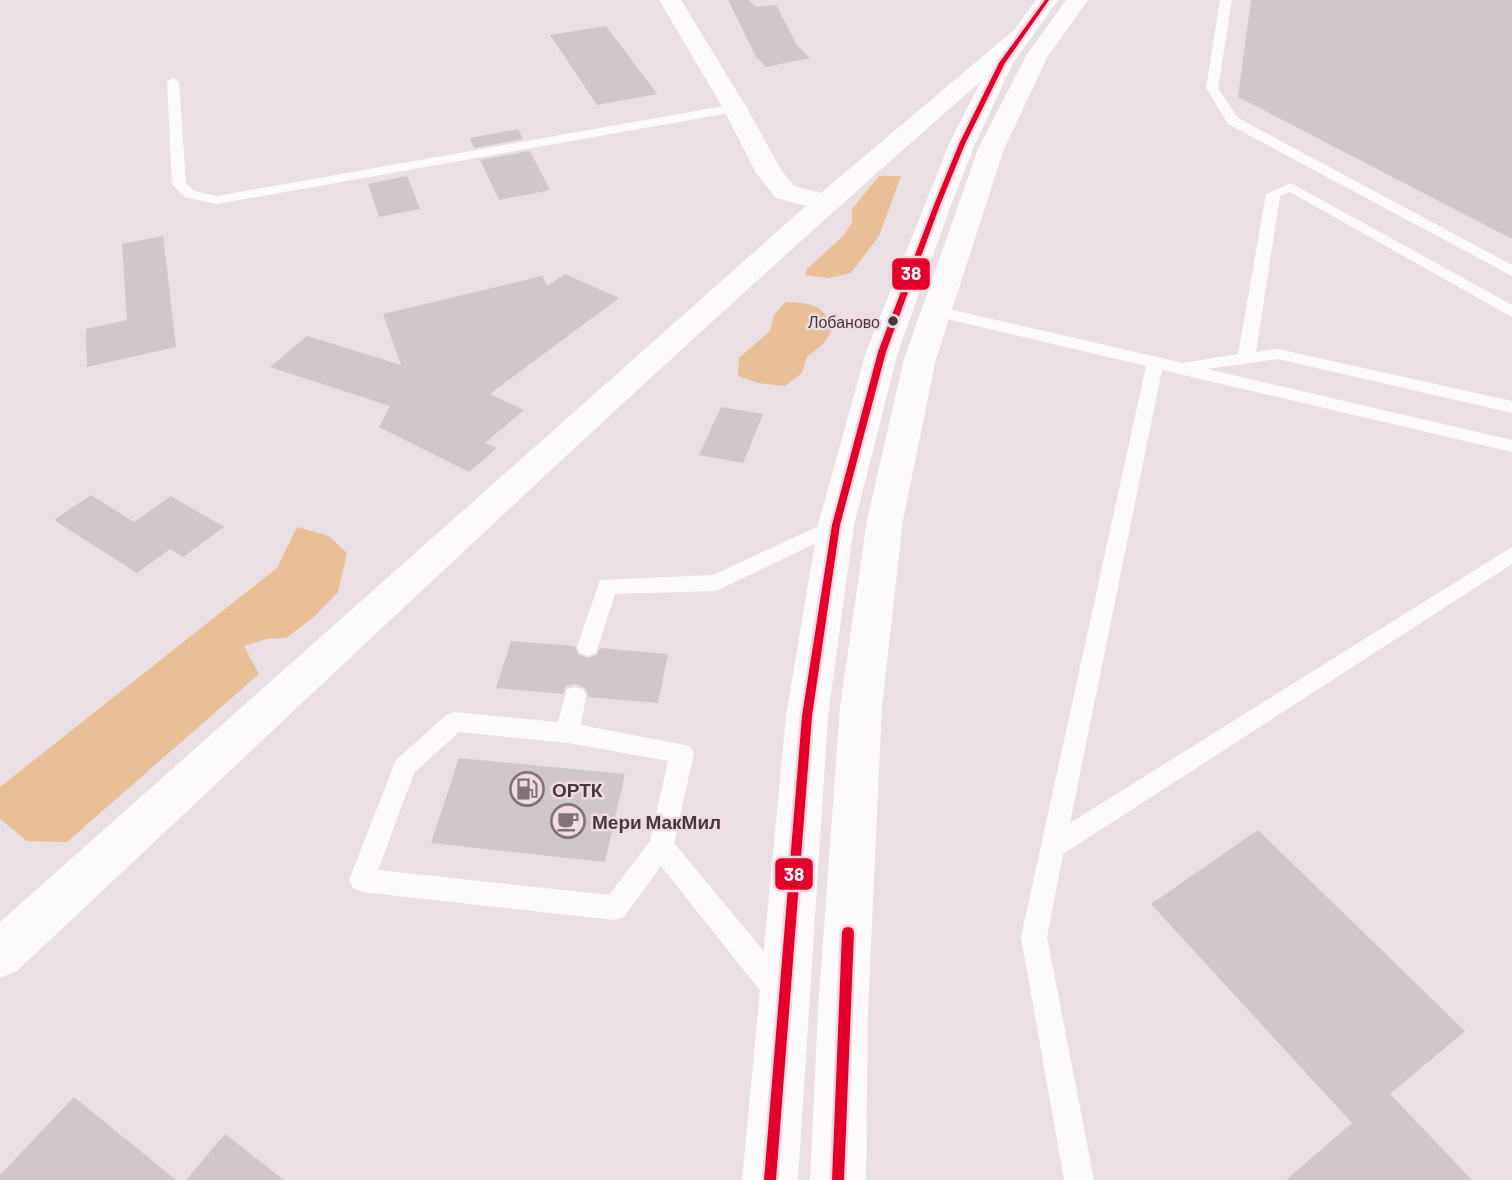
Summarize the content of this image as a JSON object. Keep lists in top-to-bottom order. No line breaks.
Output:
{"places":{"other":["Лобаново"],"fuel station":["ОРТК"],"cafe":["Мери МакМил"]},"lines":["transit line 38"]}
